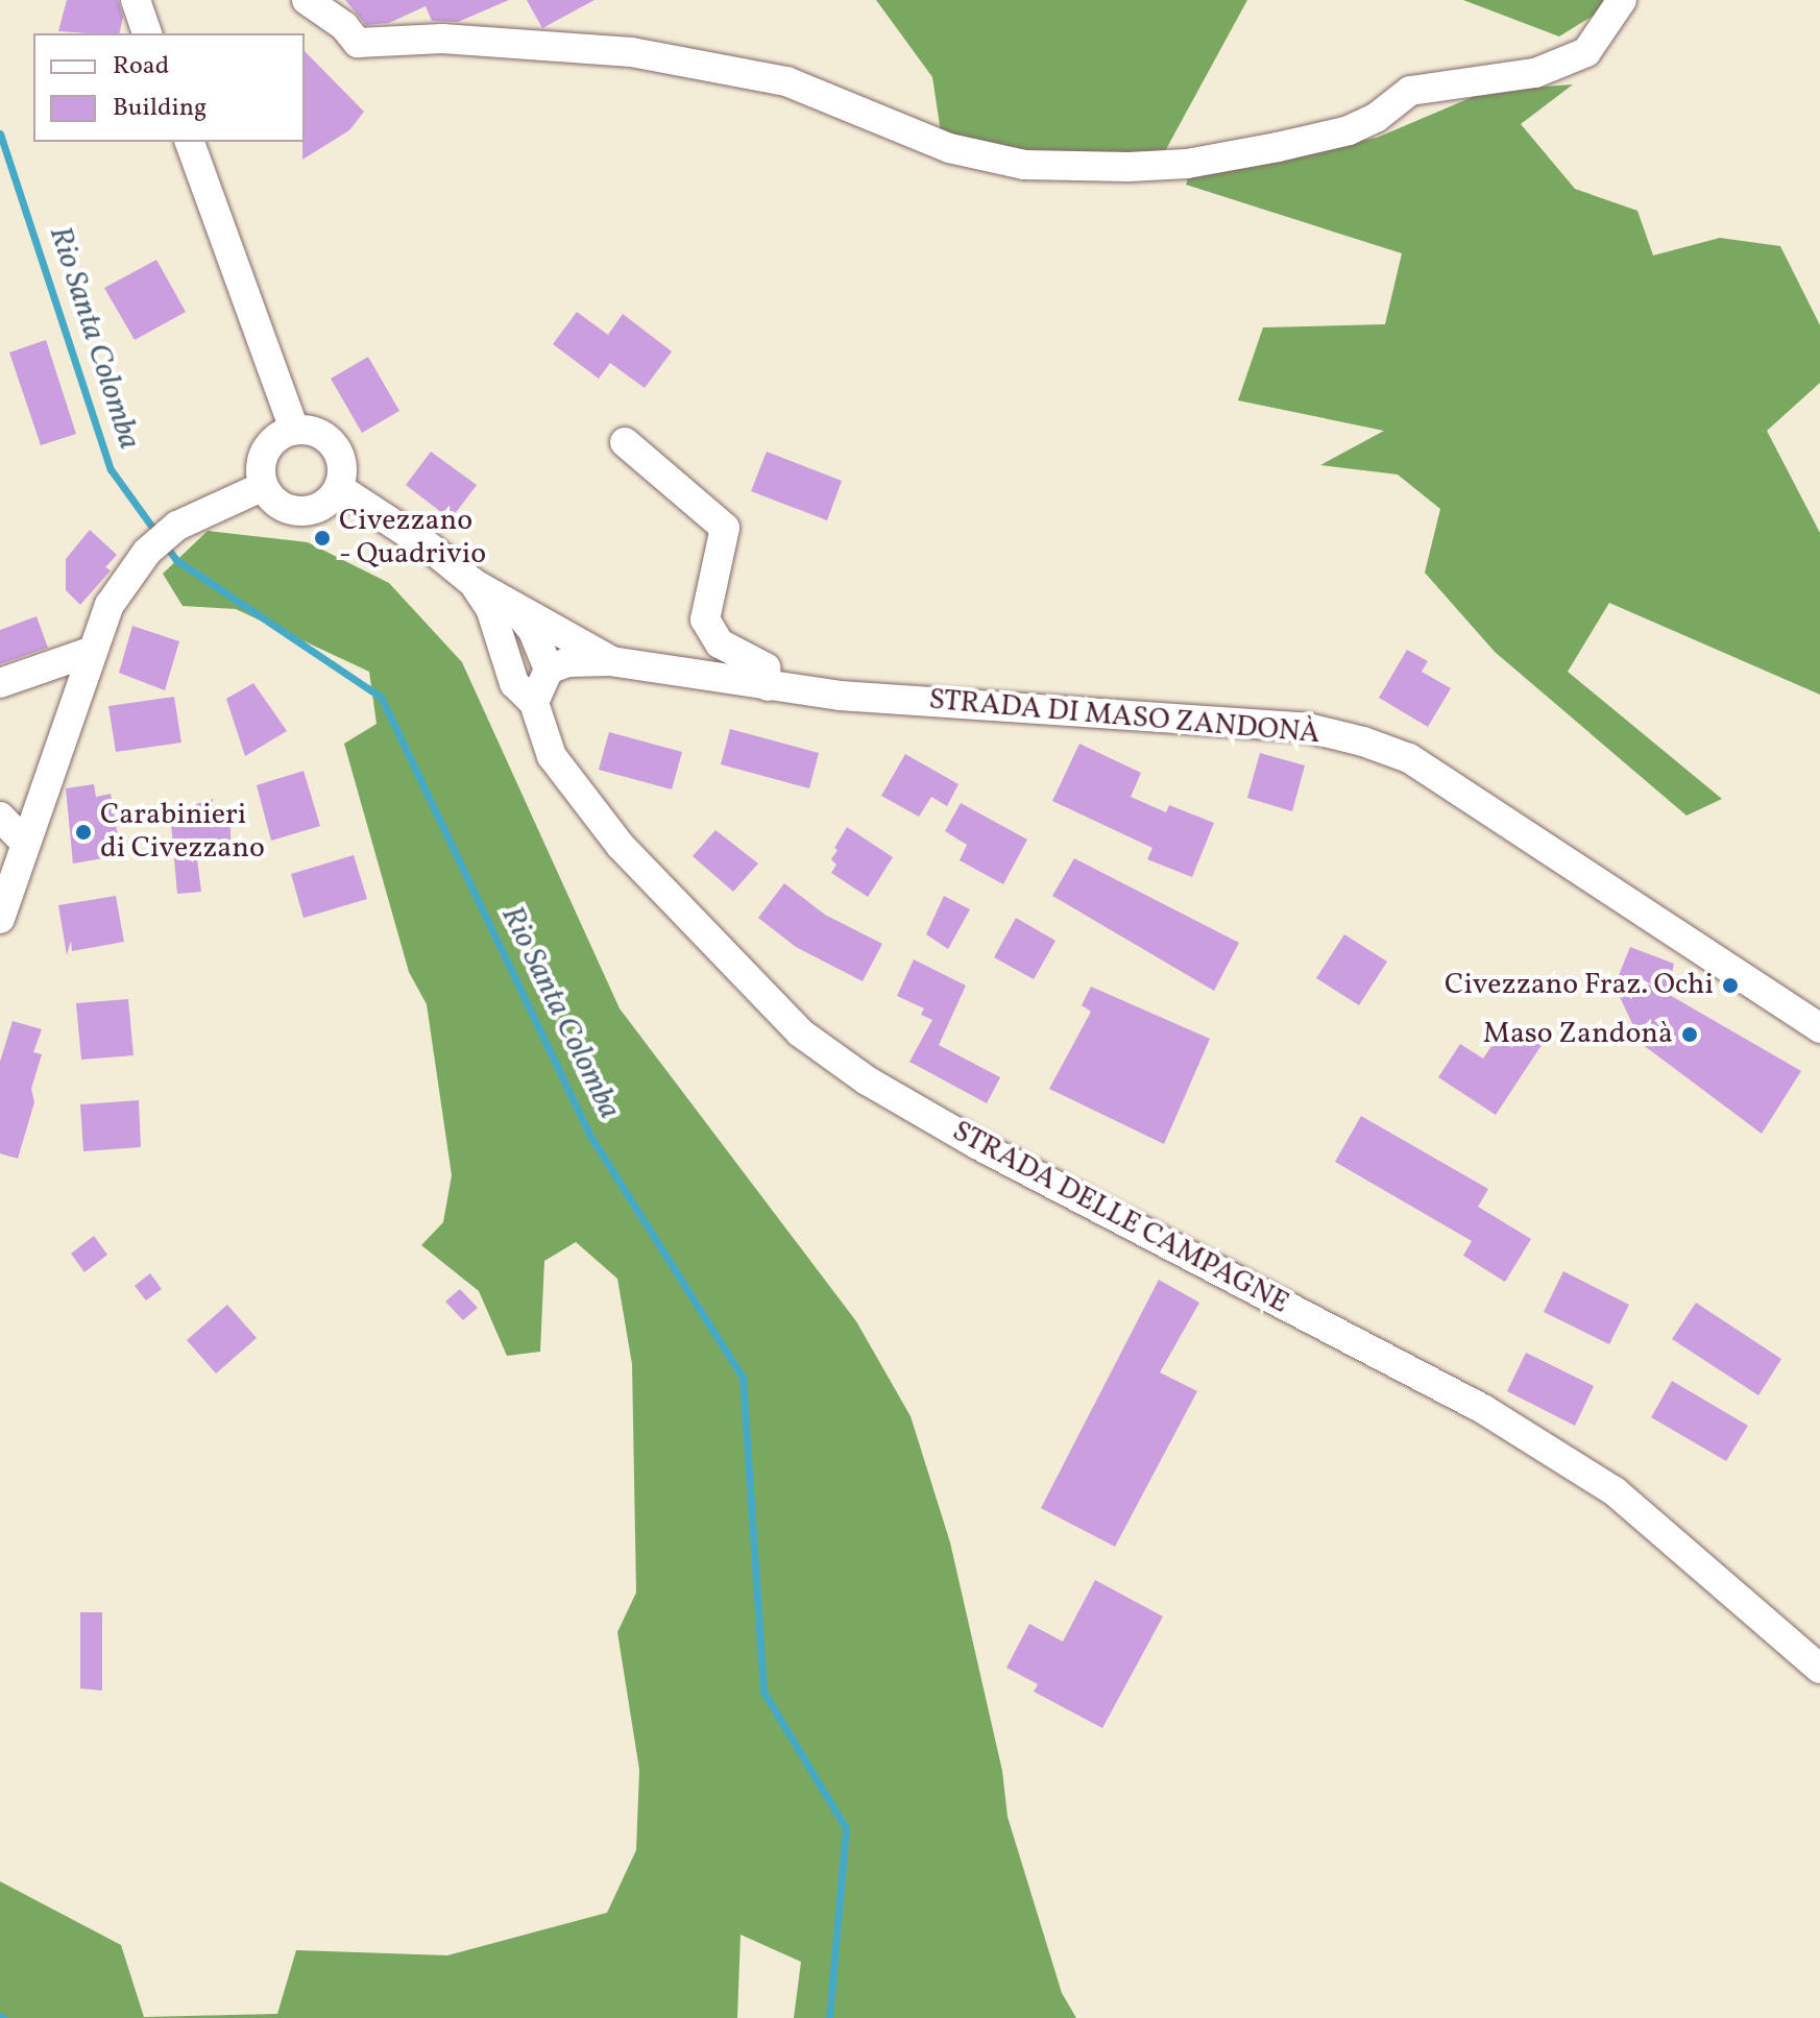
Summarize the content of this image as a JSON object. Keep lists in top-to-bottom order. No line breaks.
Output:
{"streets":{"street":["STRADA DI MASO ZANDONÀ","STRADA DELLE CAMPAGNE"]},"water":["Rio Santa Colomba"],"places":["Civezzano - Quadrivio","Carabinieri di Civezzano","Civezzano Fraz. Ochi","Maso Zandonà"],"legend":["Road","Building"]}
